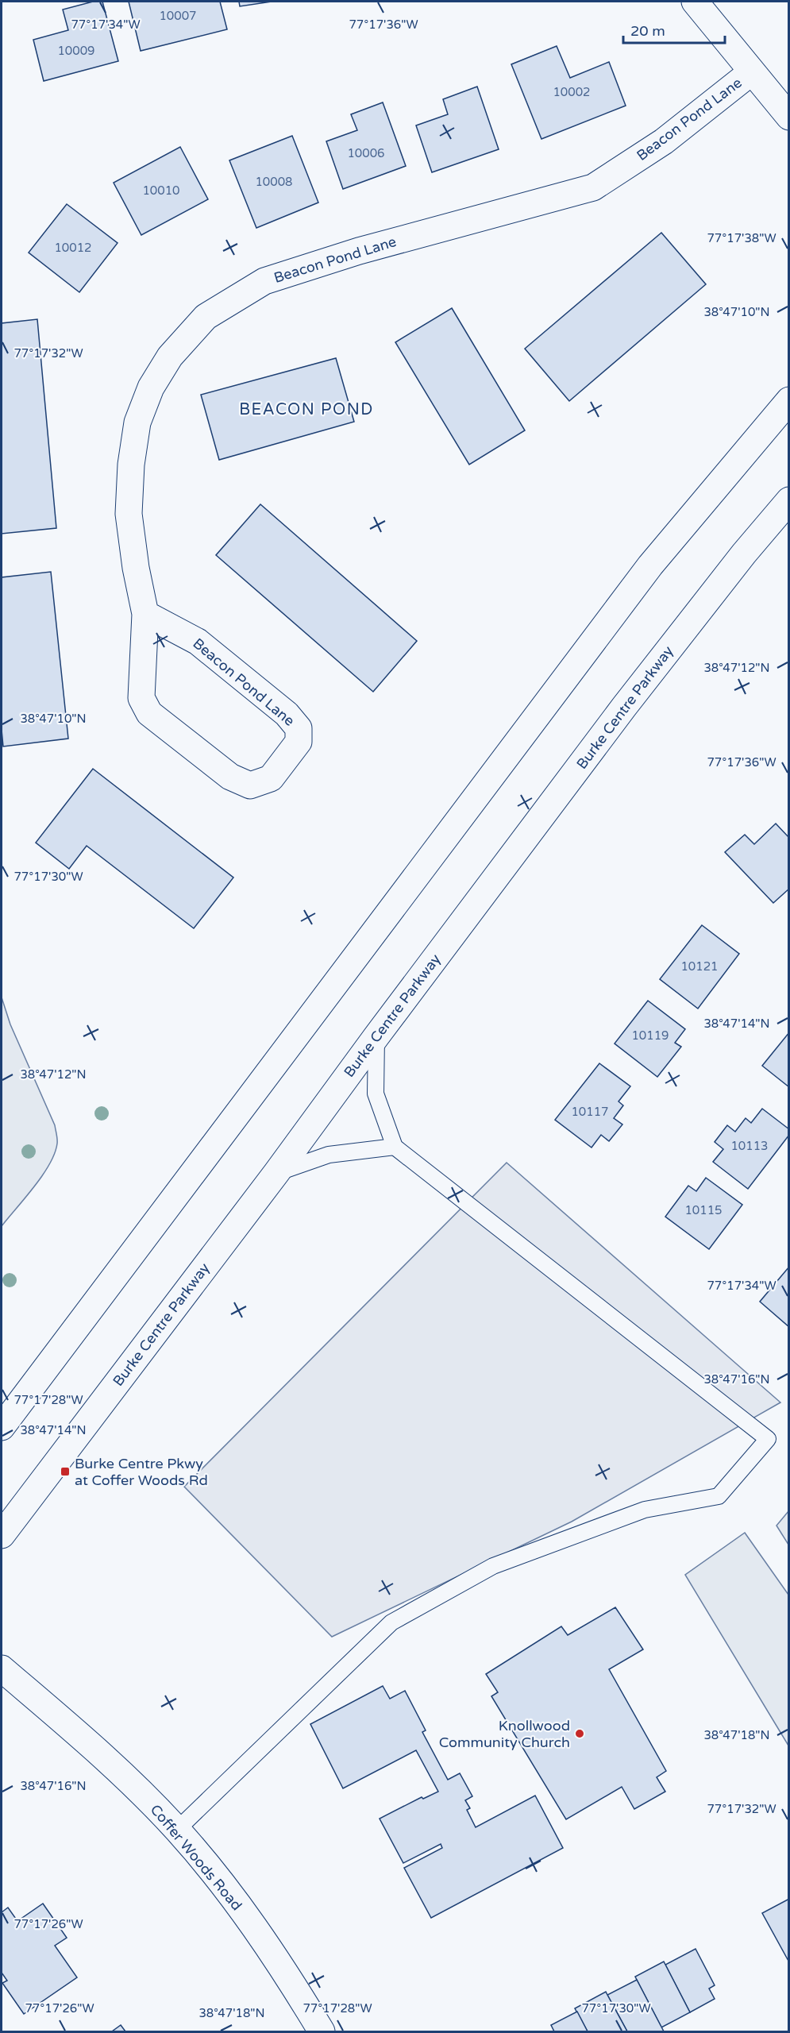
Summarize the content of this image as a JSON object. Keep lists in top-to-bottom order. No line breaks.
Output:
{"streets":{"main road":["Beacon Pond Lane","Burke Centre Parkway","Coffer Woods Road"]},"districts":["BEACON POND"],"places":{"transit":["Burke Centre Pkwy at Coffer Woods Rd"],"other":["Knollwood Community Church"]},"house_numbers":["10007","10009","10002","10006","10008","10010","10012","10121","10119","10117","10113","10115"],"scale_bar":"20 m","coordinates":["77°17'36\"W","77°17'34\"W","77°17'38\"W","38°47'10\"N","77°17'32\"W","38°47'12\"N","77°17'30\"W","38°47'14\"N","38°47'16\"N","77°17'28\"W","38°47'18\"N","77°17'26\"W"]}
